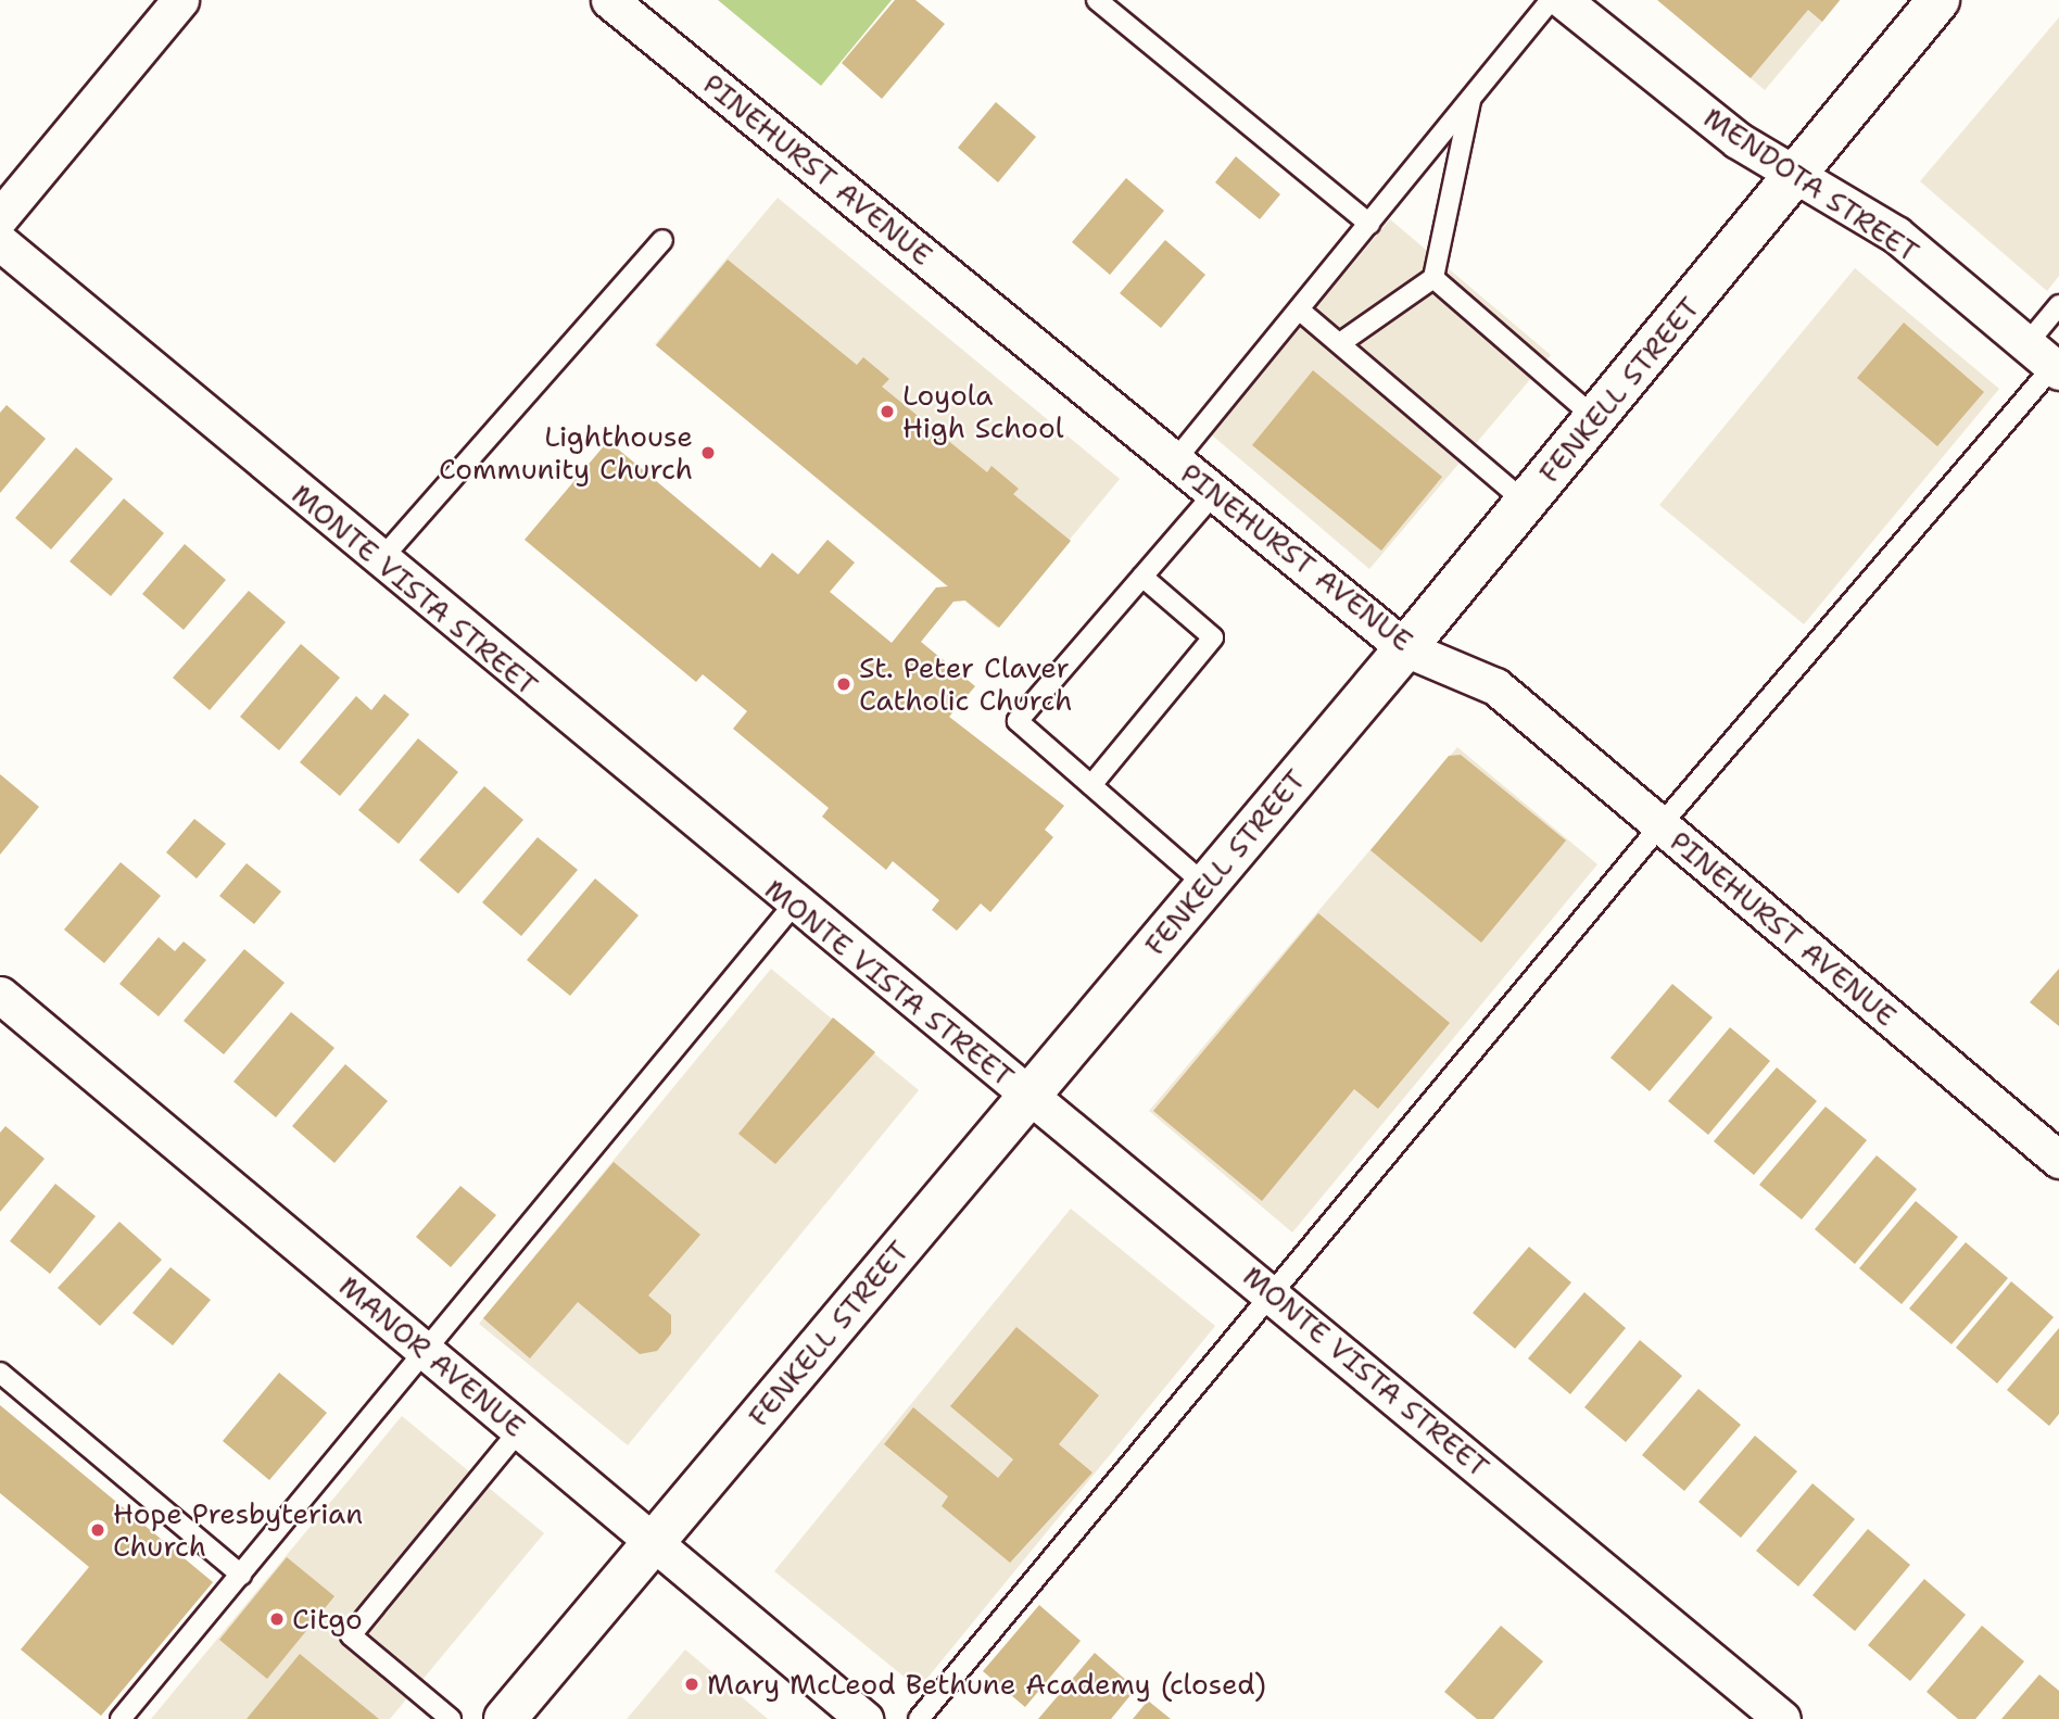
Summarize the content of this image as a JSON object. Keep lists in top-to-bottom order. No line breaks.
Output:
{"streets":{"street":["PINEHURST AVENUE","MENDOTA STREET","FENKELL STREET","MONTE VISTA STREET","MANOR AVENUE"]},"crossings":[["PINEHURST AVENUE","FENKELL STREET"],["MENDOTA STREET","FENKELL STREET"],["FENKELL STREET","MONTE VISTA STREET"],["FENKELL STREET","MANOR AVENUE"]],"places":["Loyola High School","Lighthouse Community Church","St. Peter Claver Catholic Church","Hope Presbyterian Church","Citgo","Mary McLeod Bethune Academy (closed)"]}
